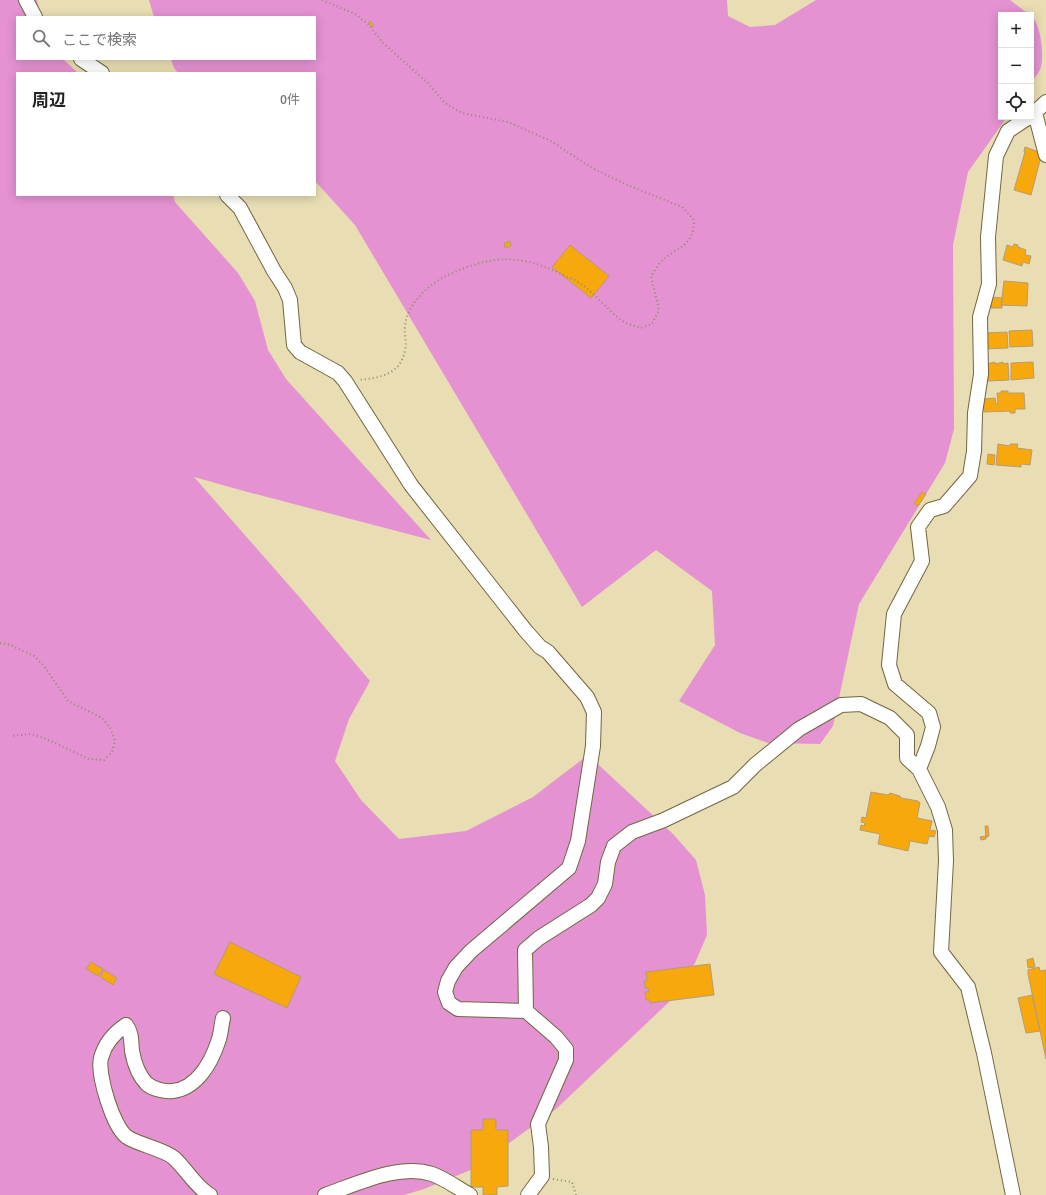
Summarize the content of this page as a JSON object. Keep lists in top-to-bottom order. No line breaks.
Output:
{"page":{"map_buttons":["+","−"],"search":"ここで検索","heading":["周辺","0件"]}}
